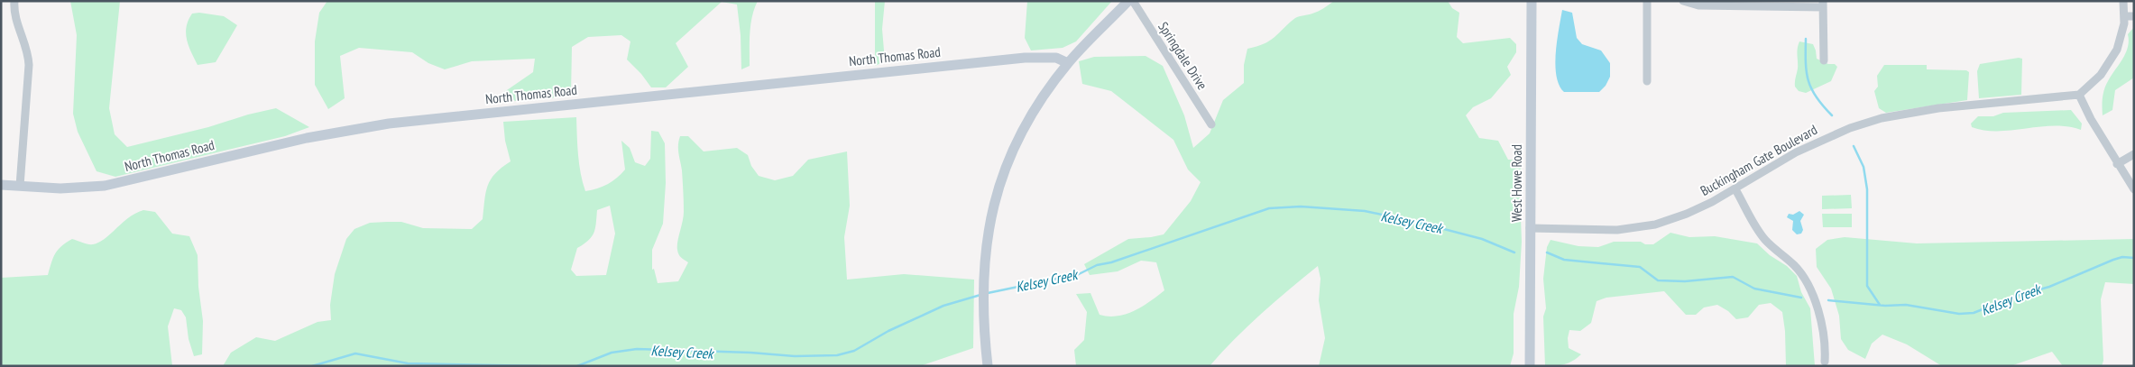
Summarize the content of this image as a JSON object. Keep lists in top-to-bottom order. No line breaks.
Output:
{"streets":{"street":["Springdale Drive","North Thomas Road","Buckingham Gate Boulevard","West Howe Road"]},"crossings":[["Buckingham Gate Boulevard","West Howe Road"]],"water":["Kelsey Creek"]}
